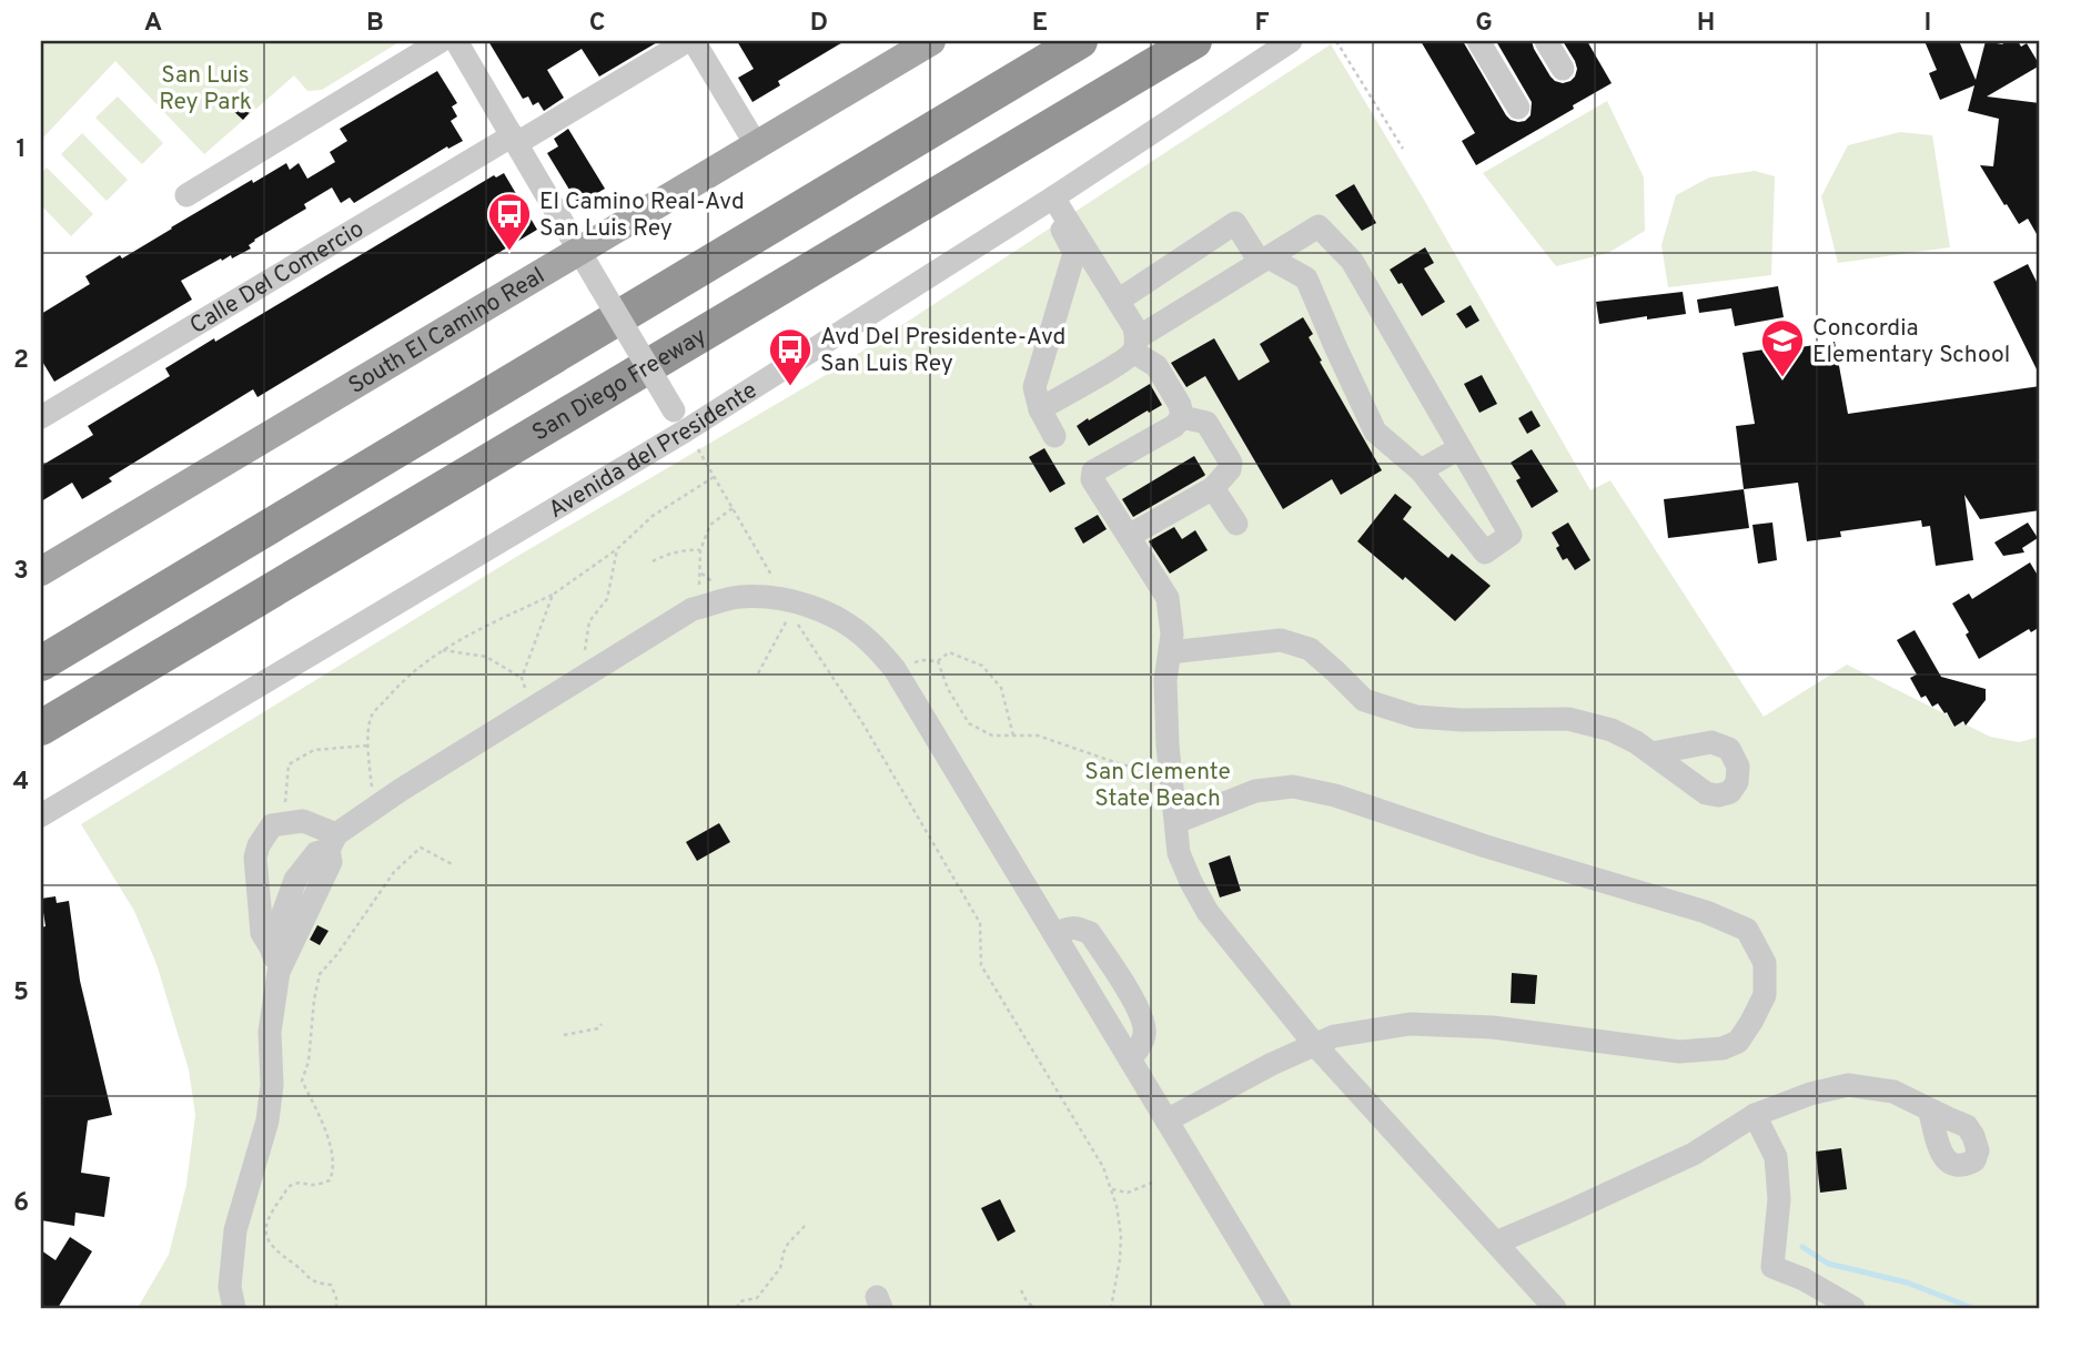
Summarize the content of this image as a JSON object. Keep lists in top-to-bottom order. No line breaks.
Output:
{"streets":{"highway":["San Diego Freeway"],"main road":["South El Camino Real"],"street":["Calle Del Comercio","Avenida del Presidente"]},"parks":["San Luis Rey Park","San Clemente State Beach"],"places":{"bus stop":["El Camino Real-Avd San Luis Rey","Avd Del Presidente-Avd San Luis Rey"],"school or university":["Concordia Elementary School"]},"grid":{"columns":["A","B","C","D","E","F","G","H","I"],"rows":["1","2","3","4","5","6"]}}
